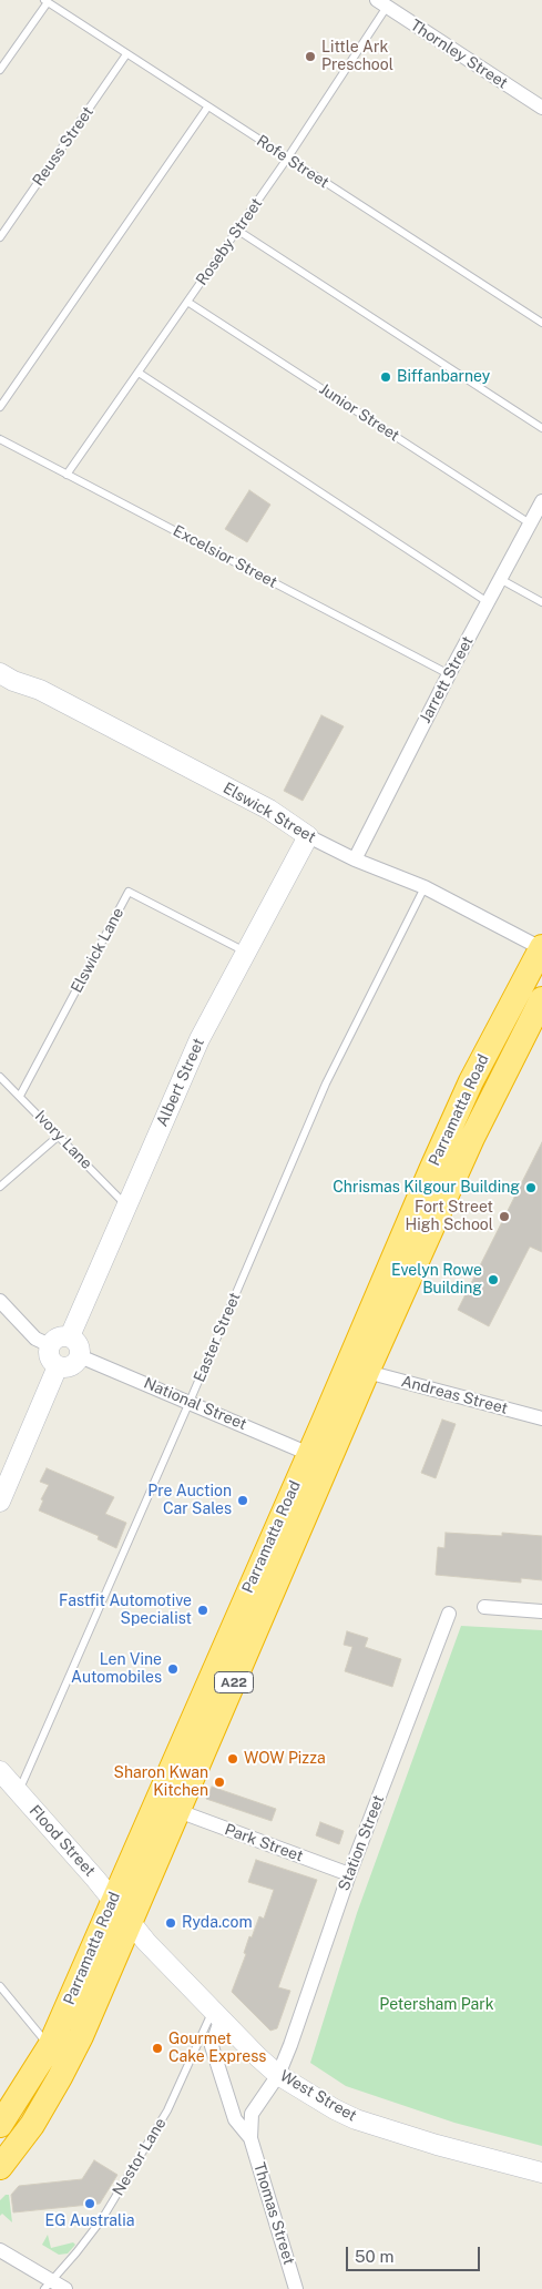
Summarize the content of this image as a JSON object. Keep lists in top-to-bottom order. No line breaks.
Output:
{"streets":{"highway":["Parramatta Road","A22"],"street":["Thornley Street","Jarrett Street","Elswick Street","Albert Street","Andreas Street","National Street","Flood Street","Park Street","Station Street","West Street","Thomas Street"],"lane":["Reuss Street","Rofe Street","Roseby Street","Junior Street","Excelsior Street","Elswick Lane","Ivory Lane","Easter Street","Nestor Lane"]},"crossings":[["Thornley Street","Roseby Street"],["Reuss Street","Rofe Street"],["Rofe Street","Roseby Street"],["Roseby Street","Junior Street"],["Roseby Street","Excelsior Street"],["Junior Street","Jarrett Street"],["Excelsior Street","Jarrett Street"],["Jarrett Street","Elswick Street"],["Elswick Street","Albert Street"],["Elswick Street","Parramatta Road"],["Elswick Street","Easter Street"],["Elswick Lane","Albert Street"],["Elswick Lane","Ivory Lane"],["Albert Street","Ivory Lane"],["Albert Street","National Street"],["Parramatta Road","Andreas Street"],["Parramatta Road","National Street"],["Parramatta Road","Flood Street"],["Parramatta Road","Park Street"],["Parramatta Road","West Street"],["Easter Street","National Street"],["Easter Street","Flood Street"],["Flood Street","West Street"],["Park Street","Station Street"],["Station Street","West Street"],["Station Street","Thomas Street"],["West Street","Nestor Lane"],["West Street","Thomas Street"],["Nestor Lane","Thomas Street"]],"parks":["Petersham Park"],"places":["Little Ark Preschool","Biffanbarney","Chrismas Kilgour Building","Fort Street High School","Evelyn Rowe Building","Pre Auction Car Sales","Fastfit Automotive Specialist","Len Vine Automobiles","WOW Pizza","Sharon Kwan Kitchen","Ryda.com","Gourmet Cake Express","EG Australia"],"scale_bar":"50 m"}
